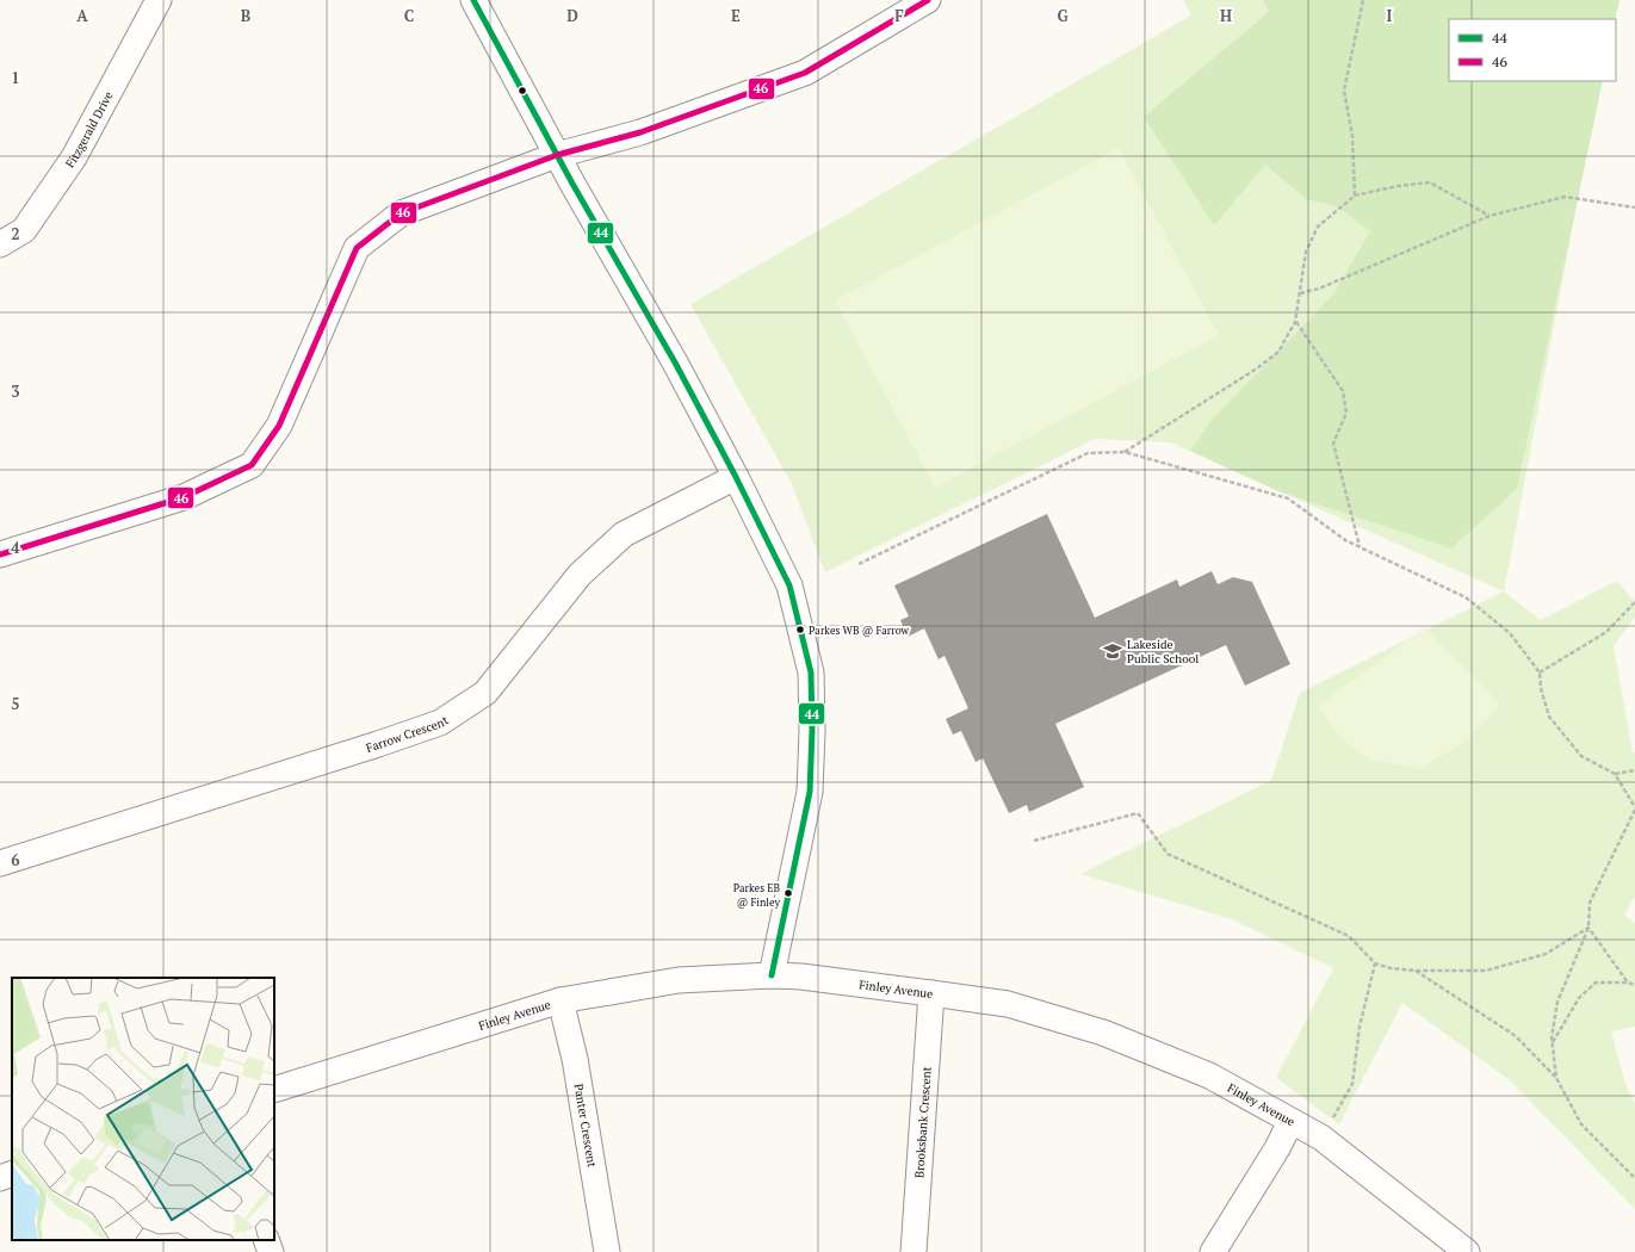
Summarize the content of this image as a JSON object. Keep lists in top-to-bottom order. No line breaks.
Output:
{"streets":{"street":["Fitzgerald Drive","Farrow Crescent","Finley Avenue","Brooksbank Crescent","Panter Crescent"]},"crossings":[["Finley Avenue","Brooksbank Crescent"],["Finley Avenue","Panter Crescent"]],"places":{"other":["Parkes WB @ Farrow","Parkes EB @ Finley"],"school or university":["Lakeside Public School"]},"lines":["transit line 44","transit line 46"],"legend":["44","46"],"grid":{"columns":["A","B","C","D","E","F","G","H","I"],"rows":["1","2","3","4","5","6"]}}
